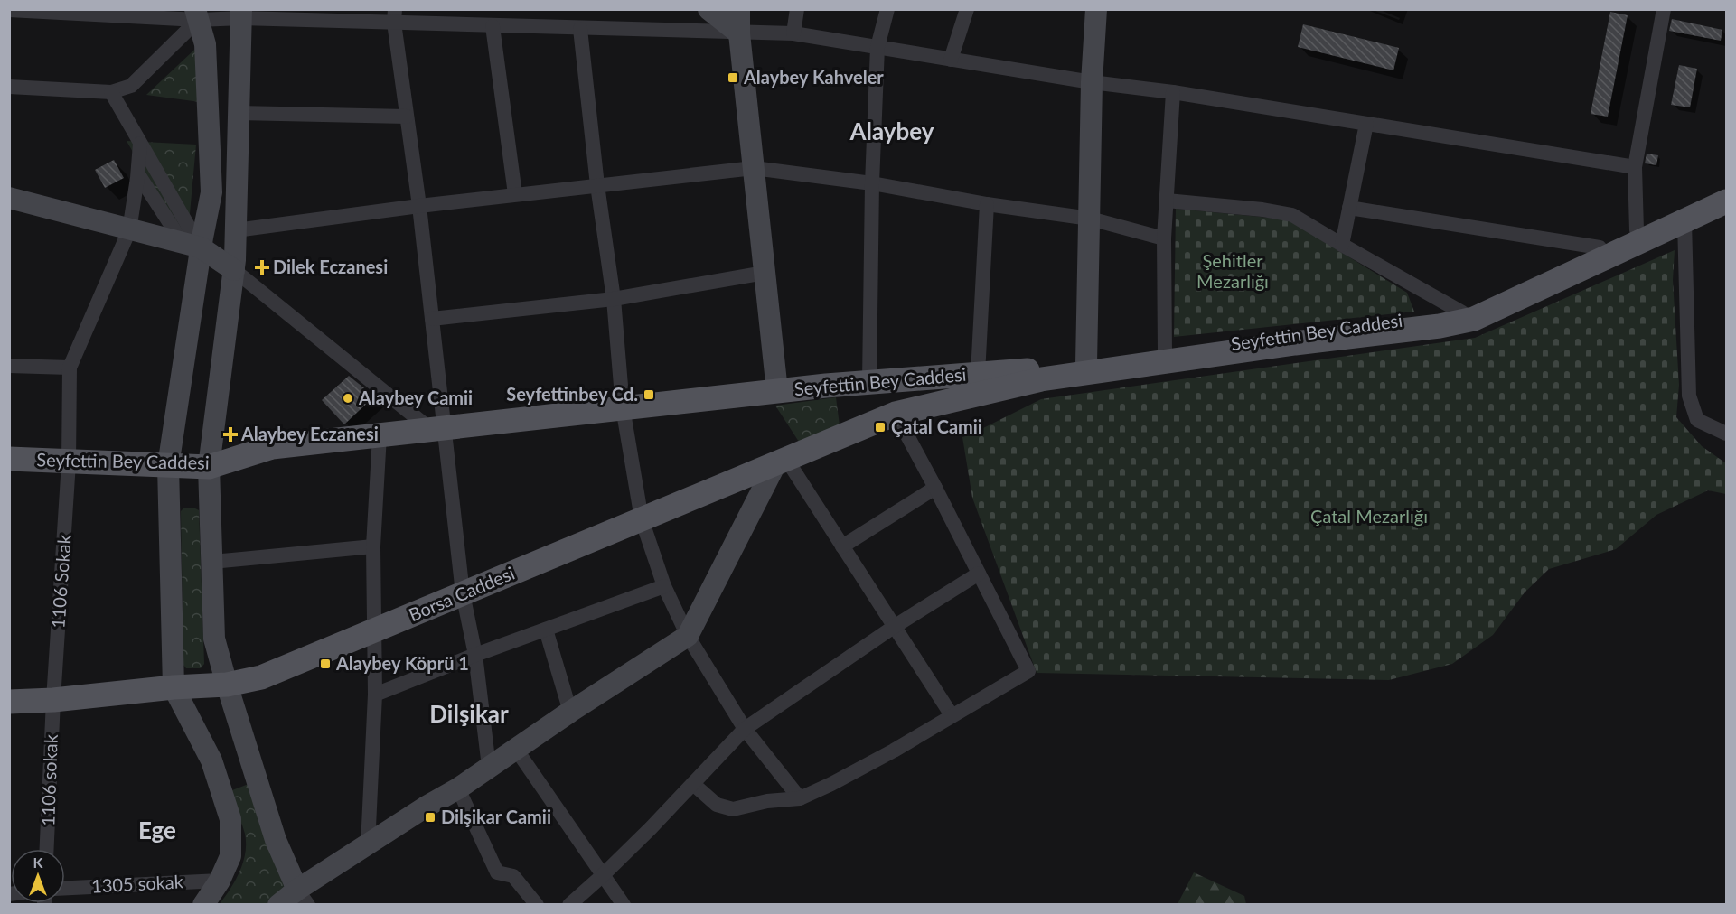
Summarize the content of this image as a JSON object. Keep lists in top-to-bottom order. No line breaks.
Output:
{"streets":{"main road":["Seyfettin Bey Caddesi","Borsa Caddesi"],"street":["1106 Sokak","1106 sokak","1305 sokak"]},"crossings":[["Seyfettin Bey Caddesi","1106 Sokak"],["Seyfettin Bey Caddesi","Borsa Caddesi"],["1106 Sokak","Borsa Caddesi"],["1106 Sokak","1106 sokak"],["Borsa Caddesi","1106 sokak"]],"districts":["Alaybey","Dilşikar","Ege"],"parks":["Şehitler Mezarlığı","Çatal Mezarlığı"],"places":{"transit":["Alaybey Kahveler","Seyfettinbey Cd.","Çatal Camii","Alaybey Köprü 1","Dilşikar Camii"],"health":["Dilek Eczanesi","Alaybey Eczanesi"],"other":["Alaybey Camii"]},"north":"top"}
